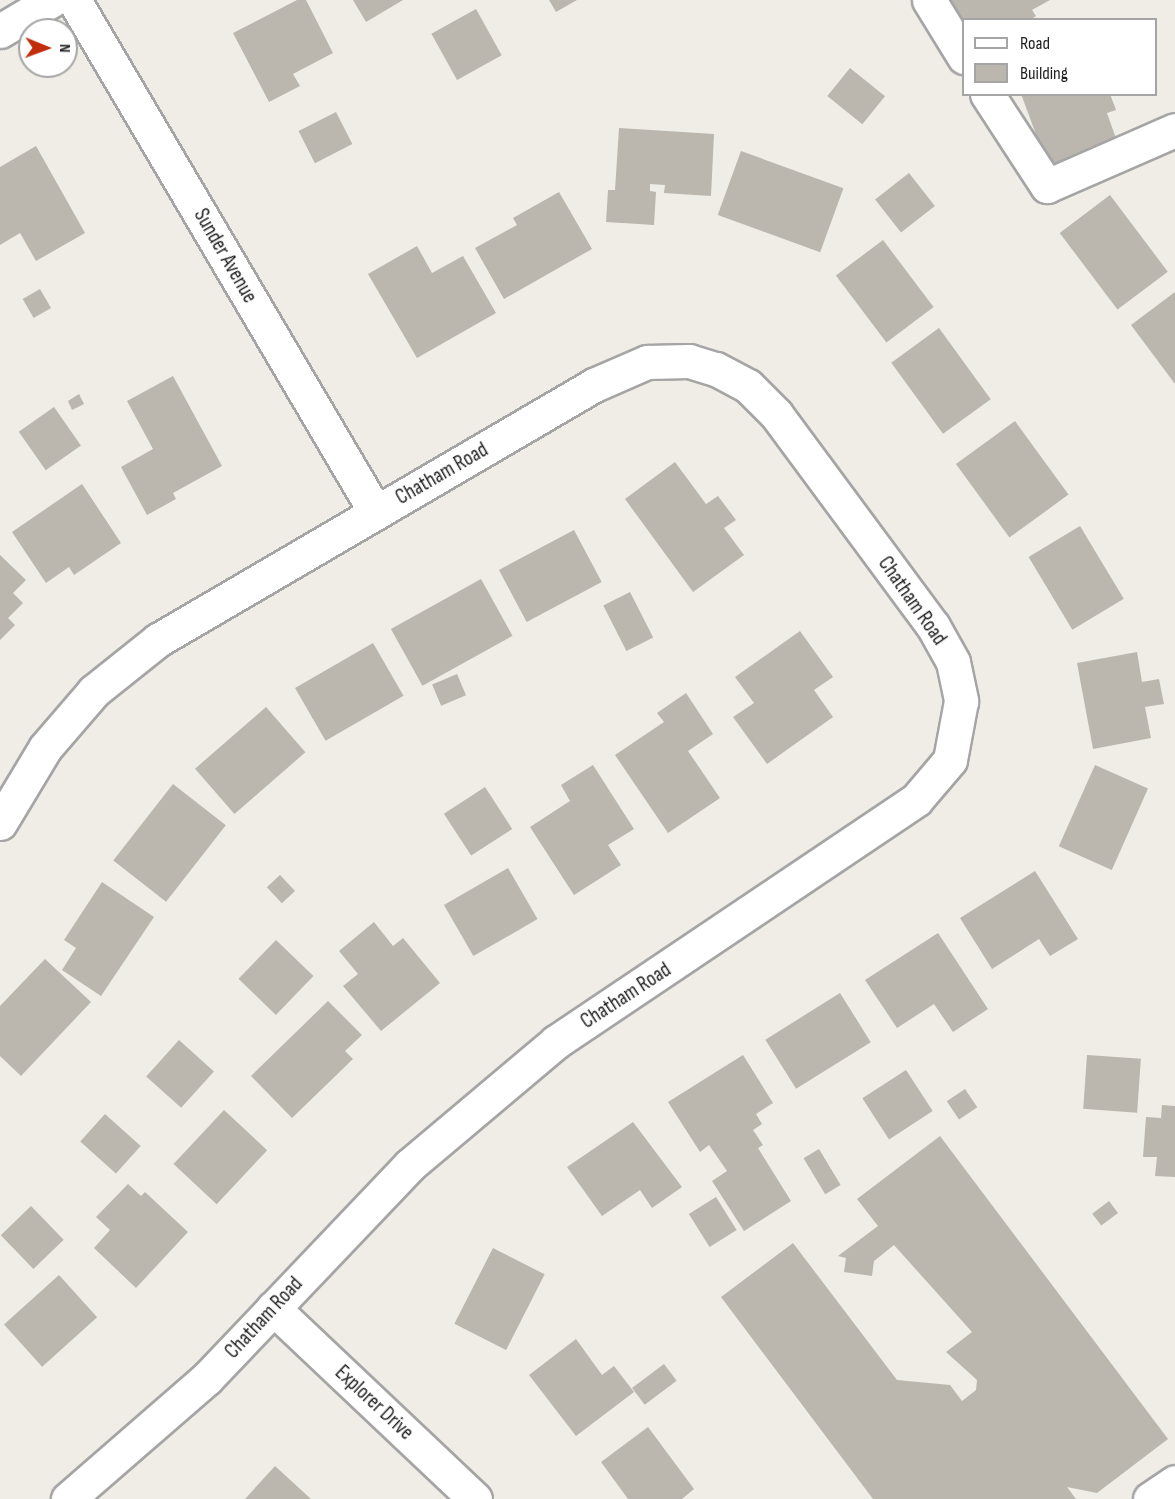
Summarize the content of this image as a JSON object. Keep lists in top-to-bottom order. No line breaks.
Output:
{"streets":{"street":["Sunder Avenue","Chatham Road","Explorer Drive"]},"crossings":[["Sunder Avenue","Chatham Road"],["Chatham Road","Explorer Drive"]],"legend":["Road","Building"],"north":"right"}
